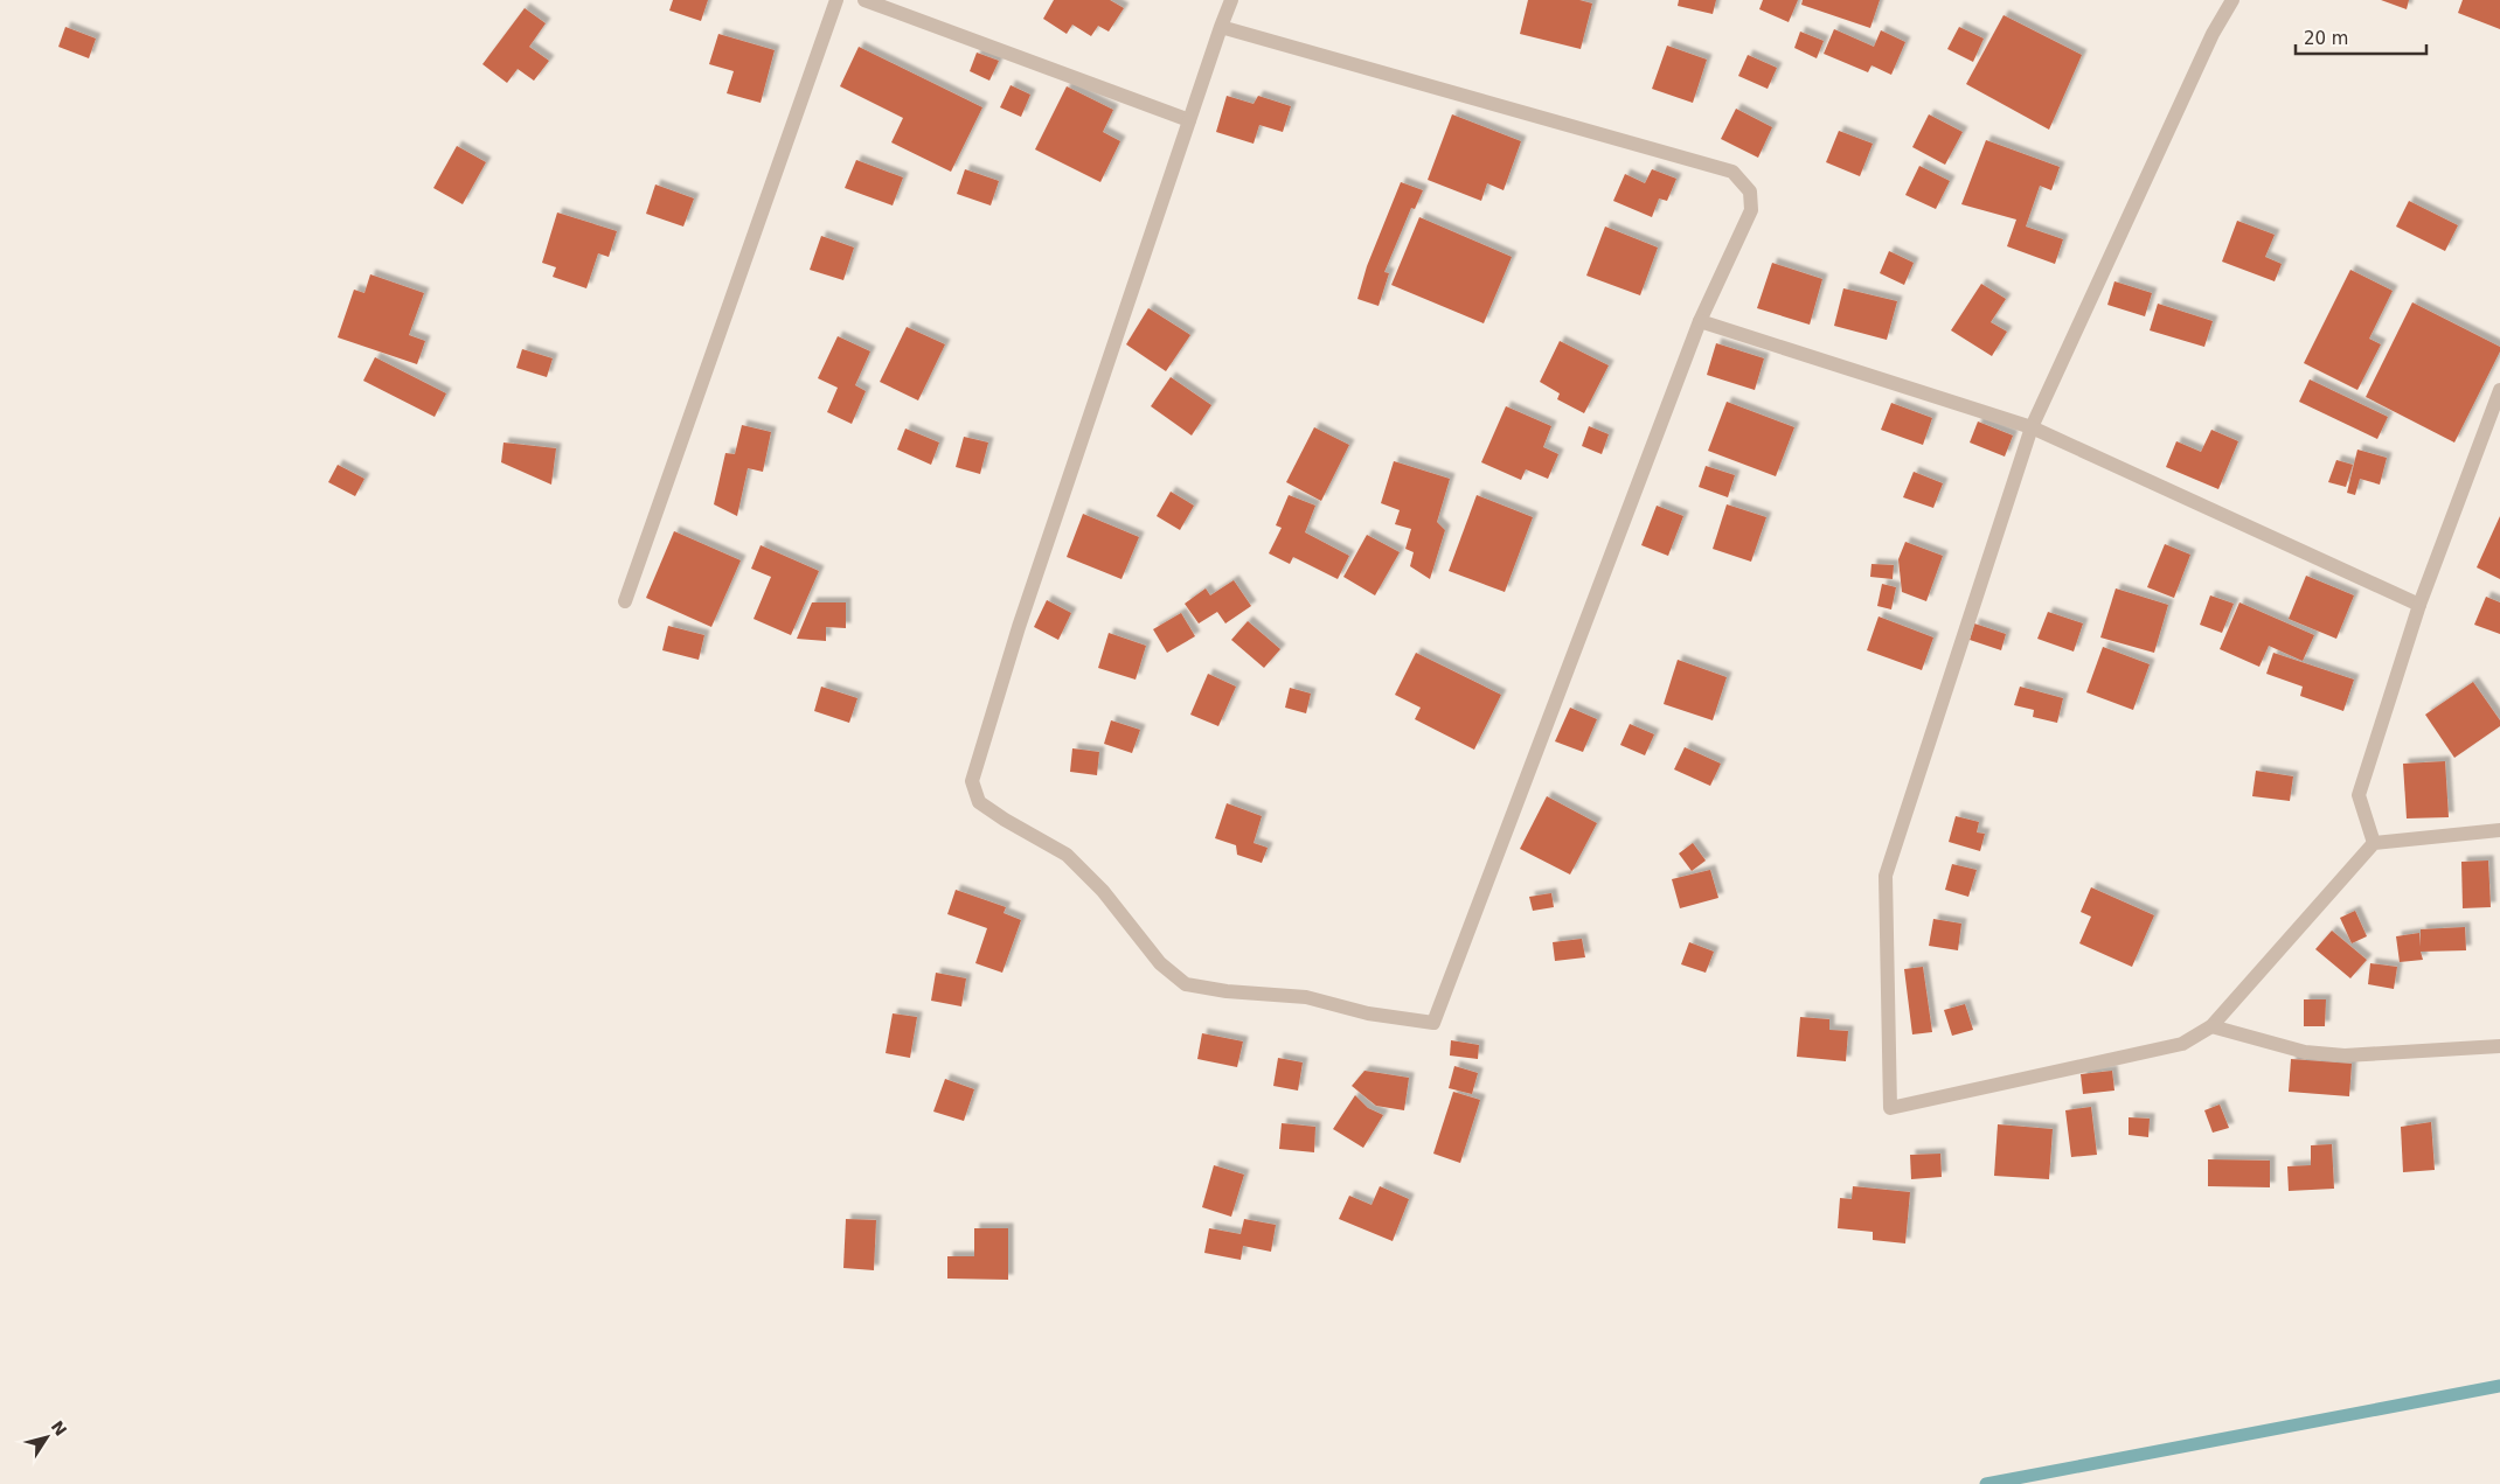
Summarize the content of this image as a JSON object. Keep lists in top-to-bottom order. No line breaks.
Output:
{"scale_bar":"20 m","north":"top right"}
